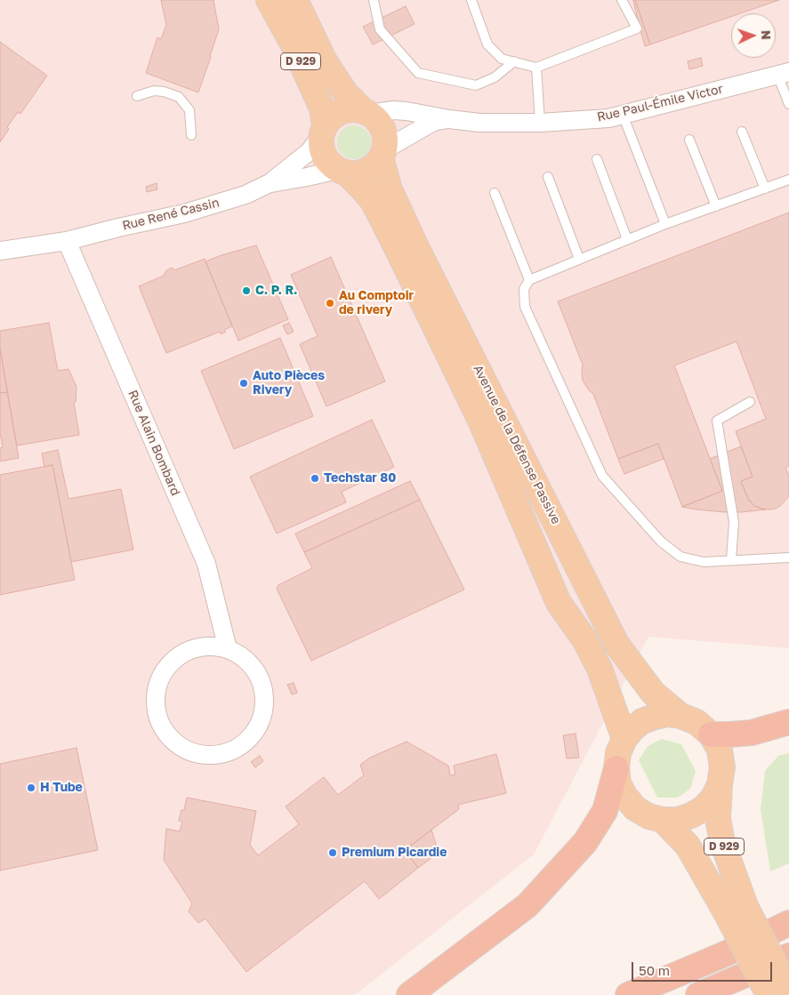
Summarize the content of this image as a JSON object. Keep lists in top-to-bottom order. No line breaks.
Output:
{"streets":{"main road":["D 929","Avenue de la Défense Passive"],"street":["Rue Paul-Émile Victor","Rue René Cassin","Rue Alain Bombard"]},"crossings":[["D 929","Rue Paul-Émile Victor"],["D 929","Rue René Cassin"],["D 929","Avenue de la Défense Passive"],["Rue Paul-Émile Victor","Rue René Cassin"],["Rue Paul-Émile Victor","Avenue de la Défense Passive"],["Rue René Cassin","Rue Alain Bombard"],["Rue René Cassin","Avenue de la Défense Passive"]],"places":["C. P. R.","Au Comptoir de rivery","Auto Pièces Rivery","Techstar 80","H Tube","Premium Picardie"],"scale_bar":"50 m","north":"right"}
